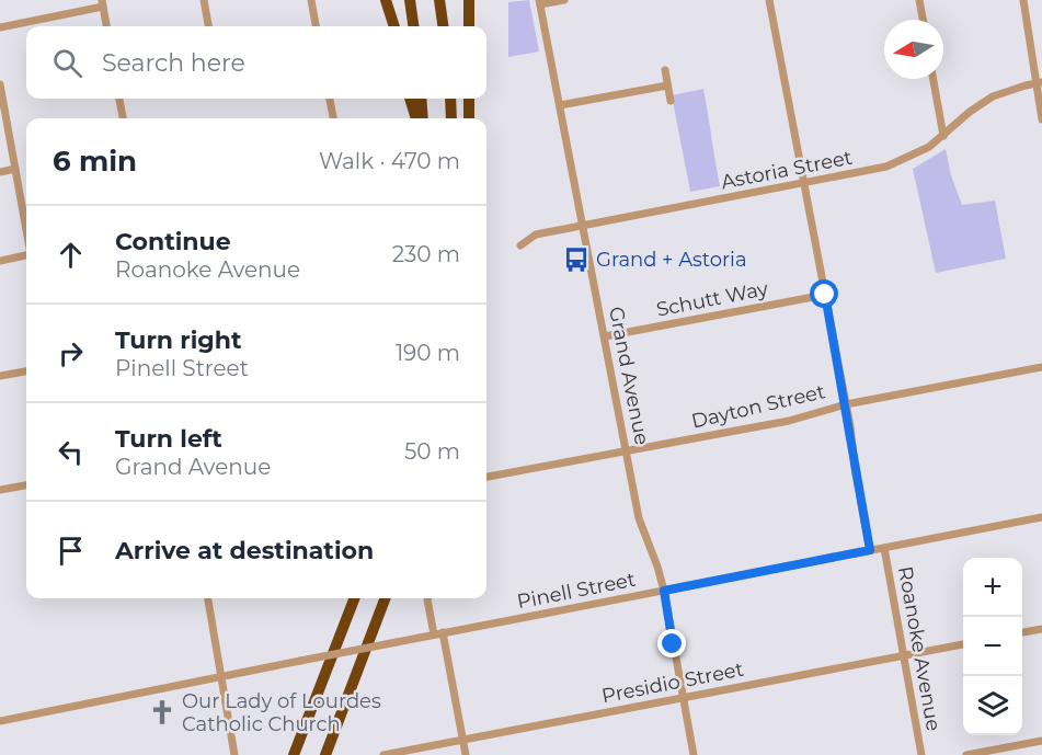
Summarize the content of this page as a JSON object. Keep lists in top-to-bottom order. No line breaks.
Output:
{"streets":{"street":["Astoria Street","Schutt Way","Grand Avenue","Dayton Street","Pinell Street","Roanoke Avenue","Presidio Street"]},"crossings":[["Astoria Street","Grand Avenue"],["Astoria Street","Roanoke Avenue"],["Schutt Way","Grand Avenue"],["Schutt Way","Roanoke Avenue"],["Grand Avenue","Dayton Street"],["Grand Avenue","Pinell Street"],["Grand Avenue","Presidio Street"],["Dayton Street","Roanoke Avenue"],["Pinell Street","Roanoke Avenue"],["Roanoke Avenue","Presidio Street"]],"places":{"bus stop":["Grand + Astoria"],"church":["Our Lady of Lourdes Catholic Church"]},"north":"left","page":{"search":"Search here","heading":["6 min","Walk · 470 m"],"list":[["Continue","Roanoke Avenue","230 m"],["Turn right","Pinell Street","190 m"],["Turn left","Grand Avenue","50 m"],"Arrive at destination"],"map_buttons":["+","−"]}}
